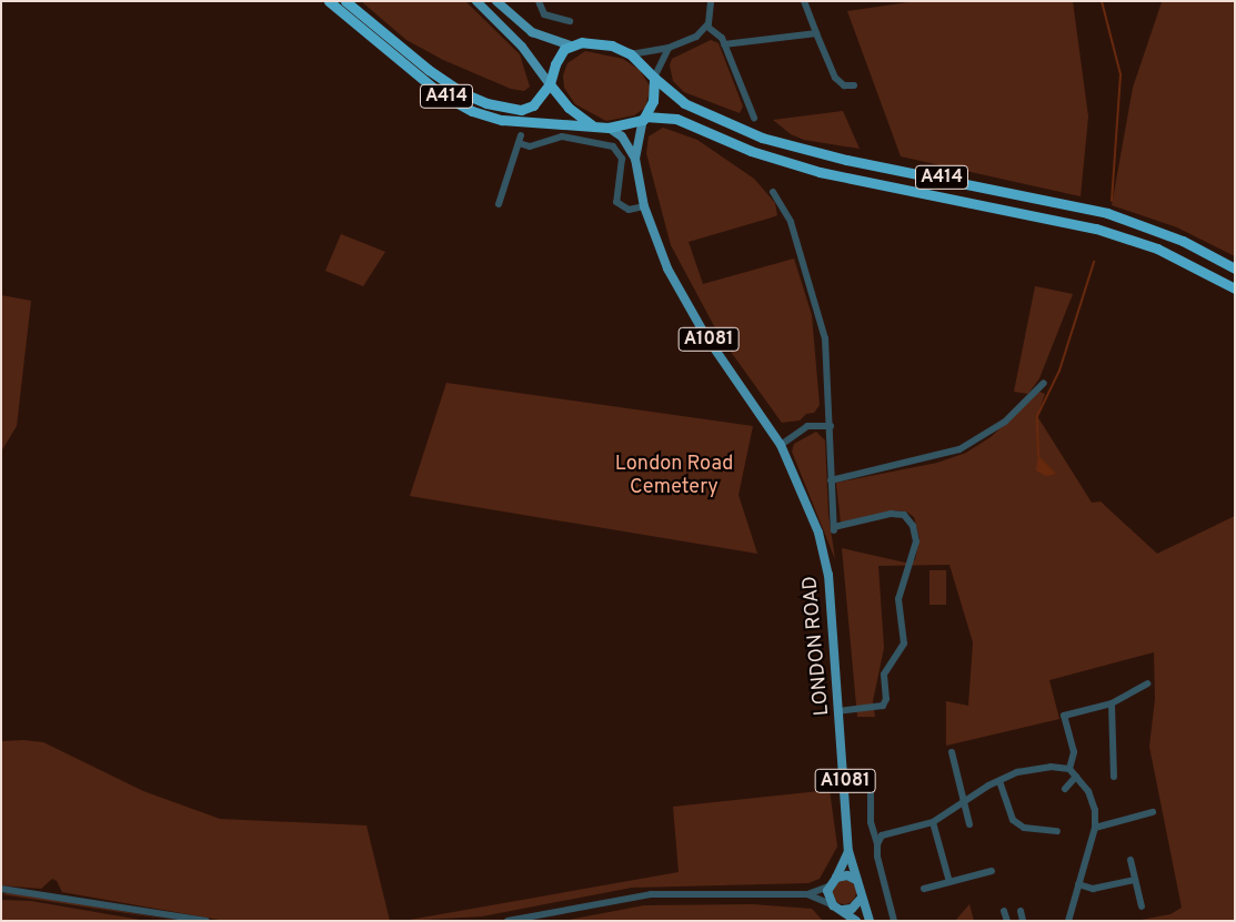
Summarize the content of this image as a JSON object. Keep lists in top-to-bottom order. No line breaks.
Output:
{"streets":{"highway":["A414"],"main road":["A1081","LONDON ROAD"]},"crossings":[["A414","LONDON ROAD"]],"parks":["London Road Cemetery"]}
